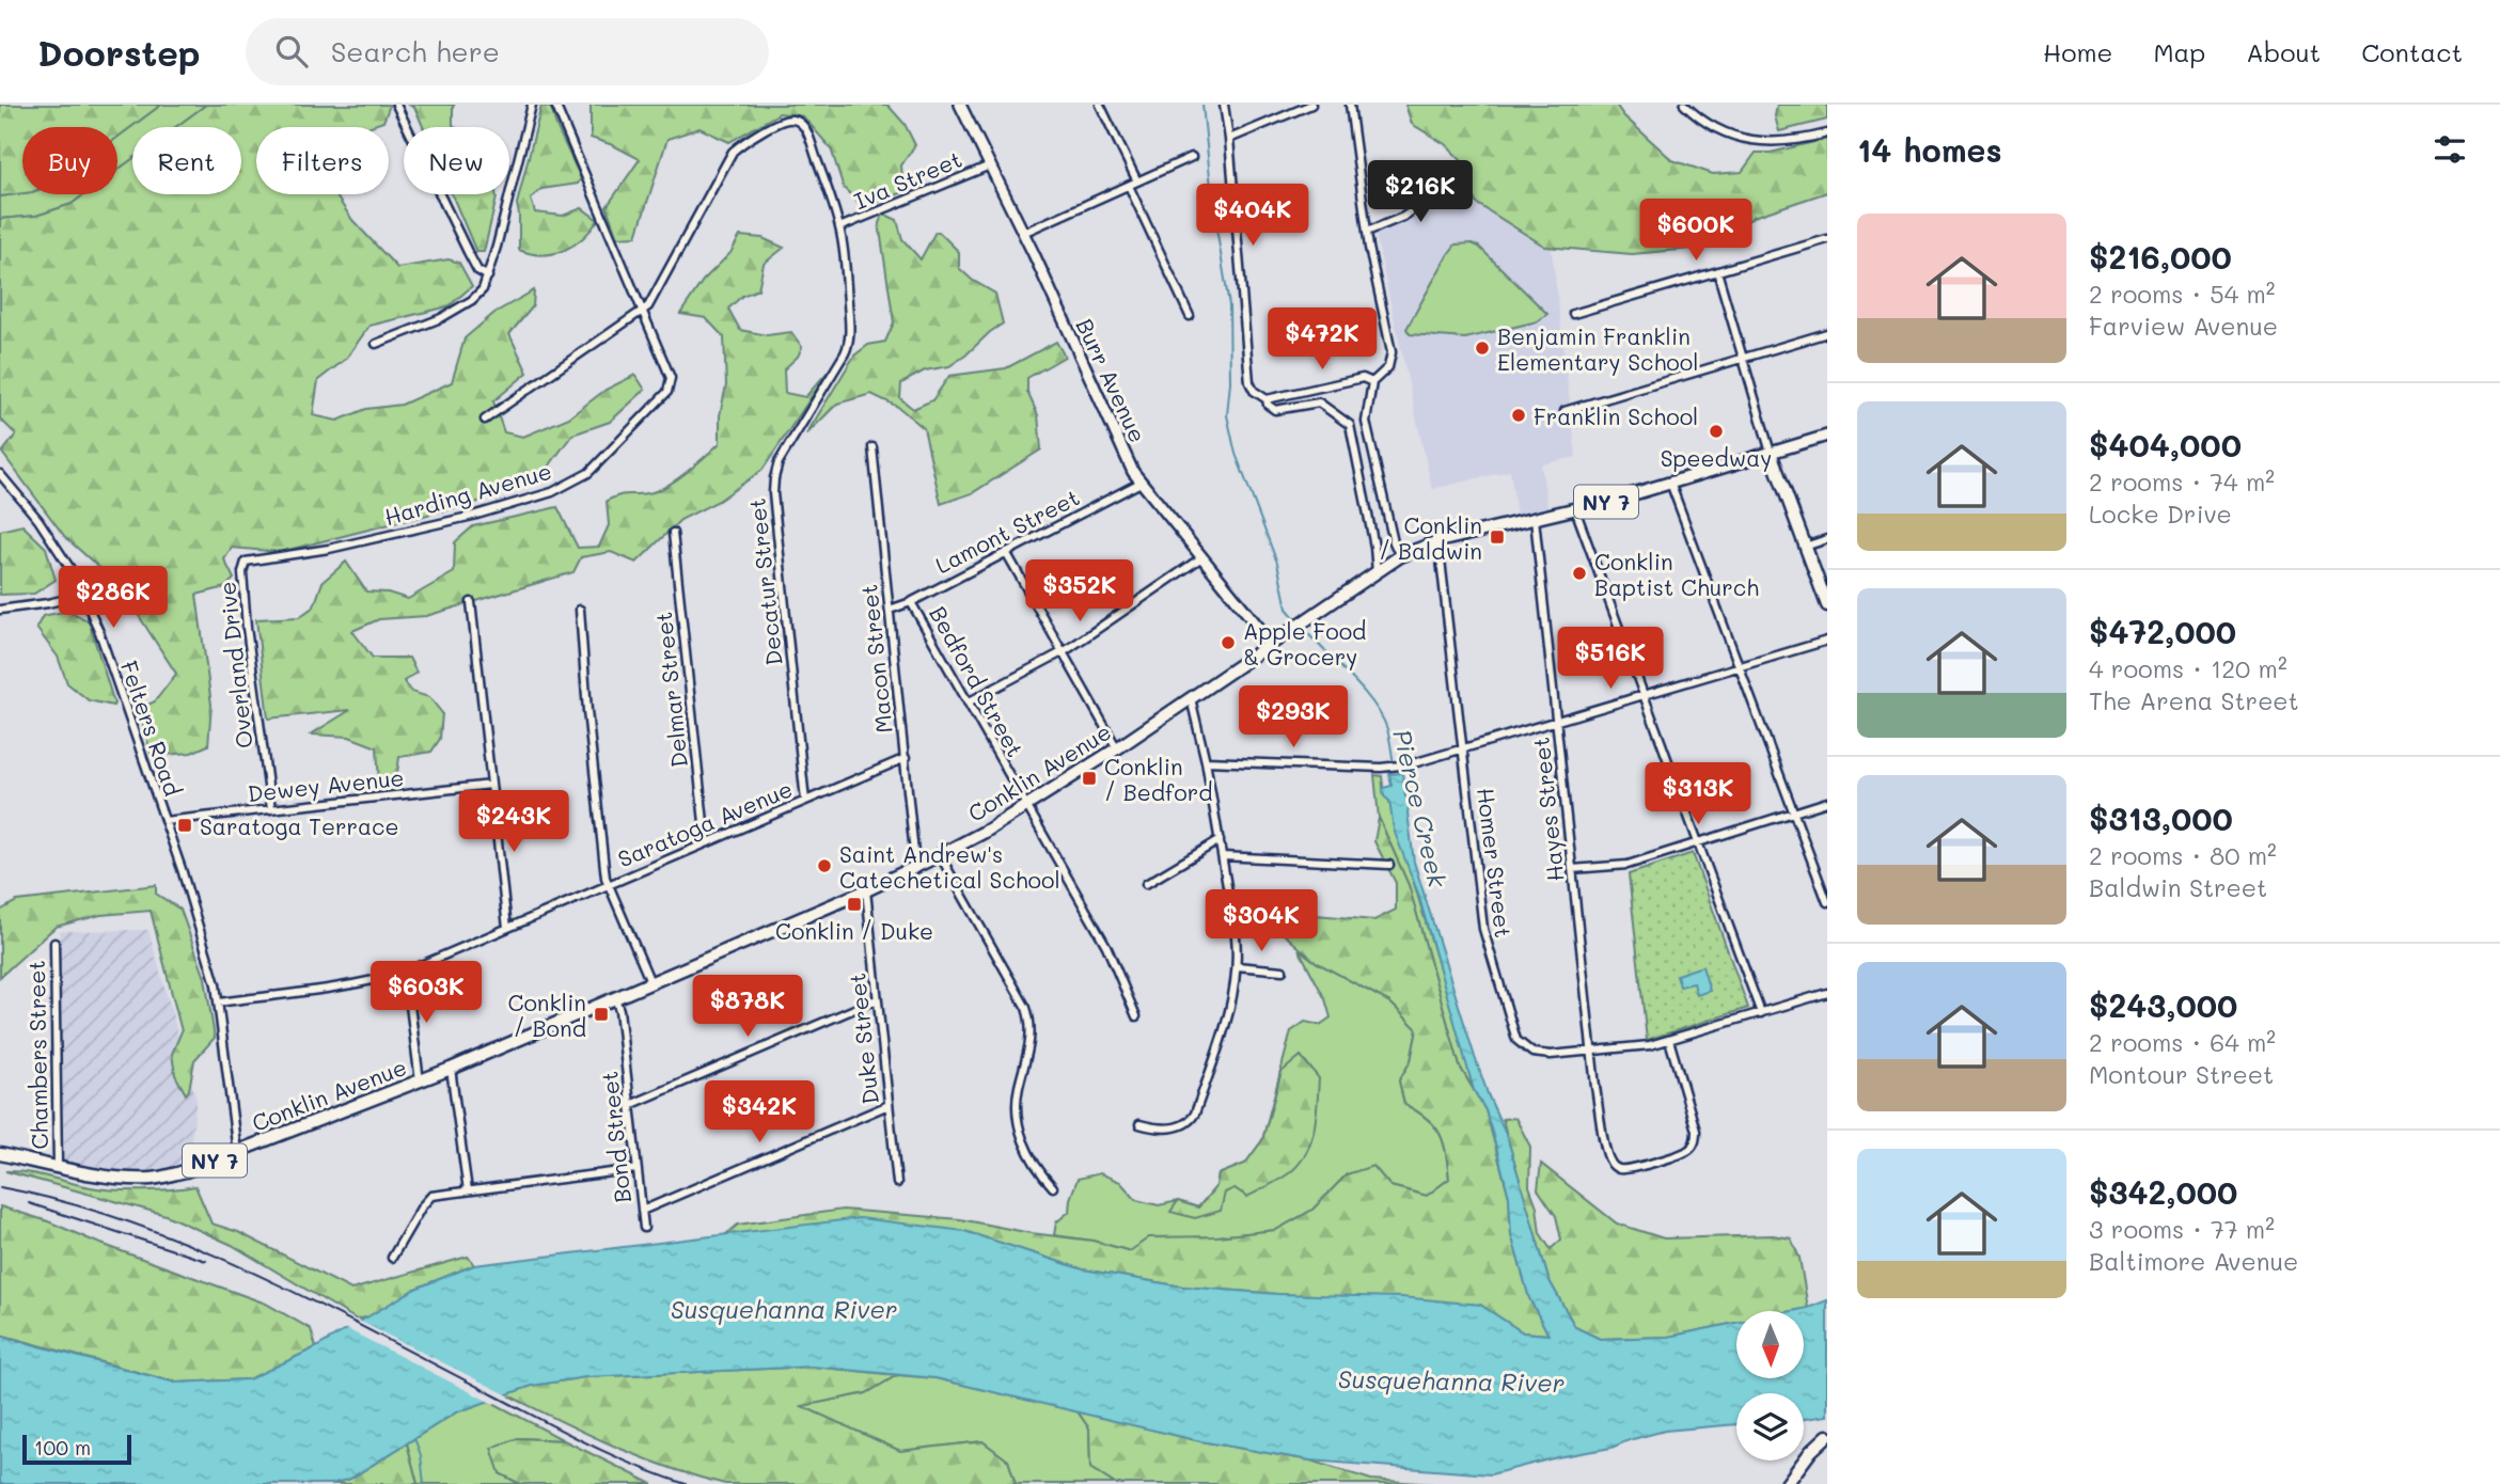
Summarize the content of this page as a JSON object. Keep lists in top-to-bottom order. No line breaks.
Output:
{"streets":{"main road":["NY 7","Conklin Avenue"],"street":["Iva Street","Burr Avenue","Harding Avenue","Lamont Street","Decatur Street","Macon Street","Overland Drive","Bedford Street","Delmar Street","Felters Road","Dewey Avenue","Hayes Street","Saratoga Avenue","Homer Street","Duke Street","Chambers Street","Bond Street"]},"crossings":[["Iva Street","Burr Avenue"],["Iva Street","Decatur Street"],["Burr Avenue","Lamont Street"],["Burr Avenue","Conklin Avenue"],["Harding Avenue","Decatur Street"],["Harding Avenue","Overland Drive"],["Lamont Street","Macon Street"],["Lamont Street","Bedford Street"],["Decatur Street","Saratoga Avenue"],["Macon Street","Conklin Avenue"],["Macon Street","Saratoga Avenue"],["Overland Drive","Dewey Avenue"],["Bedford Street","Conklin Avenue"],["Delmar Street","Saratoga Avenue"],["Felters Road","Conklin Avenue"],["Felters Road","Dewey Avenue"],["Felters Road","Saratoga Avenue"],["Conklin Avenue","Hayes Street"],["Conklin Avenue","Homer Street"],["Conklin Avenue","Duke Street"],["Conklin Avenue","Chambers Street"],["Conklin Avenue","Bond Street"],["Hayes Street","Homer Street"]],"water":["Pierce Creek","Susquehanna River"],"places":{"other":["Benjamin Franklin Elementary School","Franklin School","Speedway","Conklin Baptist Church","Apple Food & Grocery","Saint Andrew's Catechetical School"],"transit":["Conklin / Baldwin","Conklin / Bedford","Saratoga Terrace","Conklin / Duke","Conklin / Bond"]},"scale_bar":"100 m","north":"bottom","page":{"header":"Doorstep","search":"Search here","nav":["Home","Map","About","Contact"],"heading":"14 homes","chip":["Buy","Rent","Filters","New"],"price":["$216K","$404K","$600K","$472K","$352K","$286K","$516K","$293K","$313K","$243K","$304K","$603K","$878K","$342K"],"list":[{"name":"$216,000","note":"2 rooms · 54 m² · Farview Avenue"},{"name":"$404,000","note":"2 rooms · 74 m² · Locke Drive"},{"name":"$472,000","note":"4 rooms · 120 m² · The Arena Street"},{"name":"$313,000","note":"2 rooms · 80 m² · Baldwin Street"},{"name":"$243,000","note":"2 rooms · 64 m² · Montour Street"},{"name":"$342,000","note":"3 rooms · 77 m² · Baltimore Avenue"}],"scale":"100 m"}}
